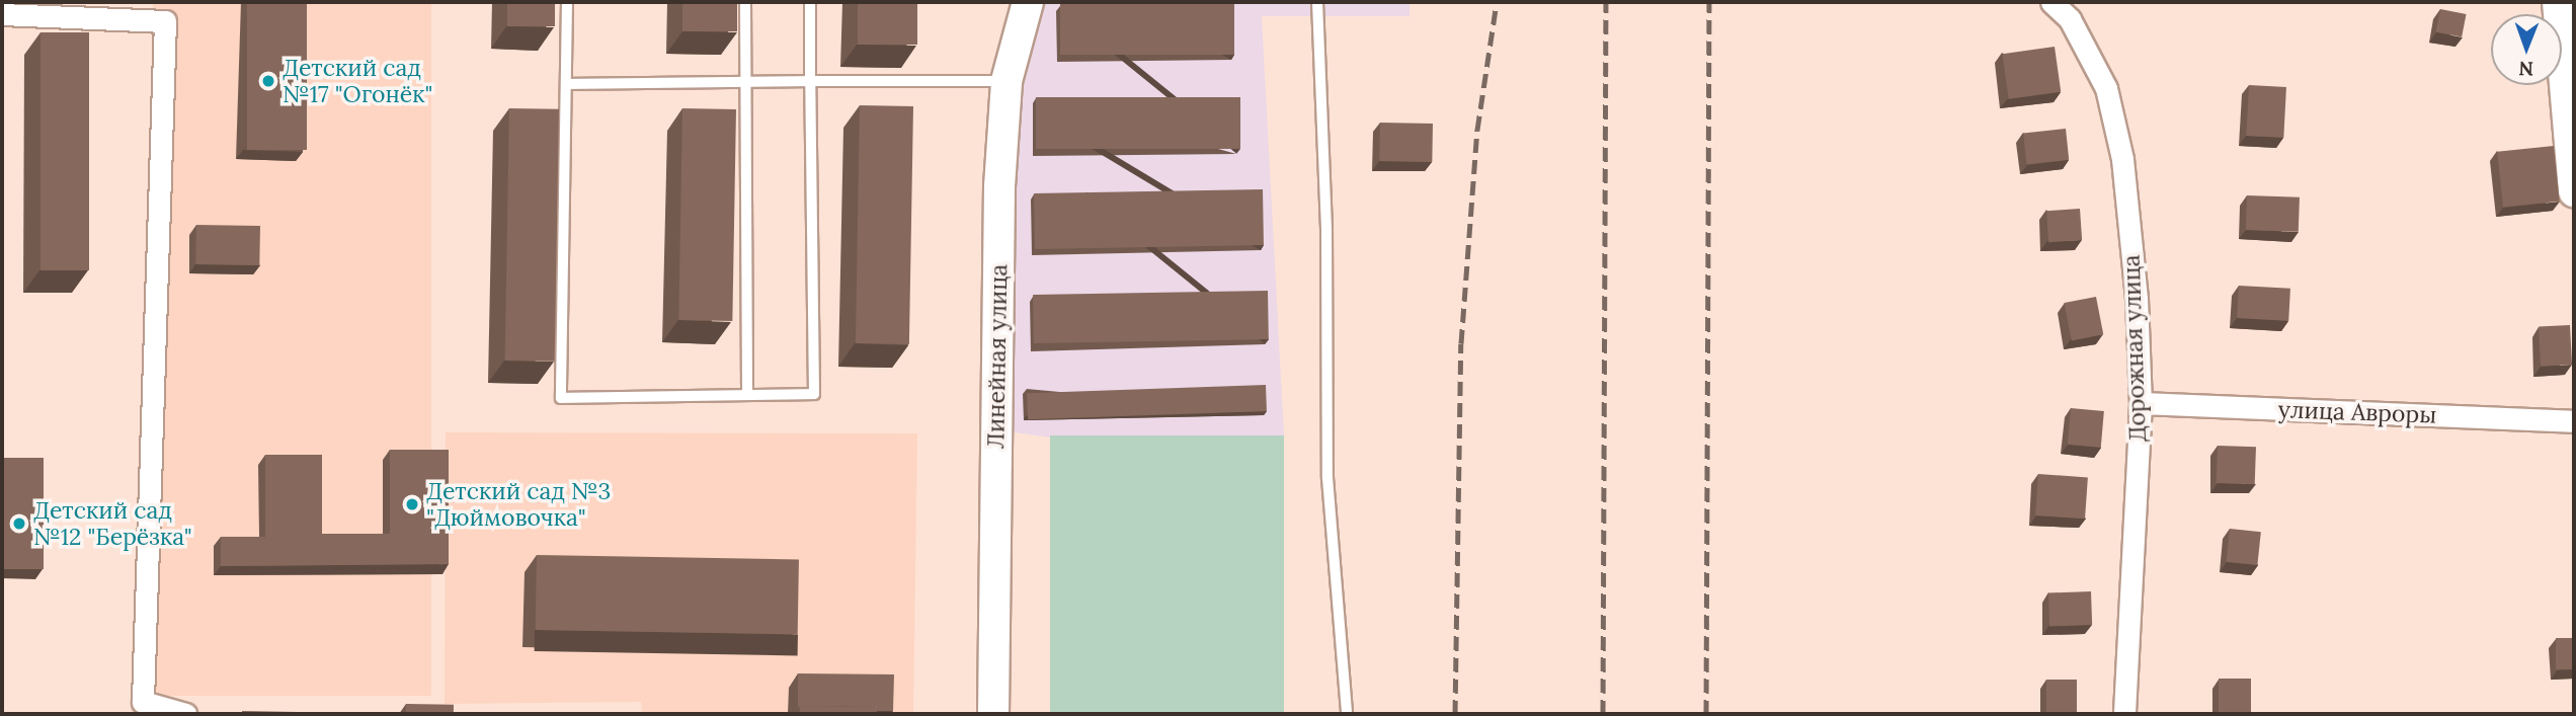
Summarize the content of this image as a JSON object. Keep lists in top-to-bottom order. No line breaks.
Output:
{"streets":{"main road":["Линейная улица"],"street":["Дорожная улица","улица Авроры"]},"crossings":[["Дорожная улица","улица Авроры"]],"places":["Детский сад №17 \"Огонёк\"","Детский сад №3 \"Дюймовочка\"","Детский сад №12 \"Берёзка\""],"north":"bottom"}
